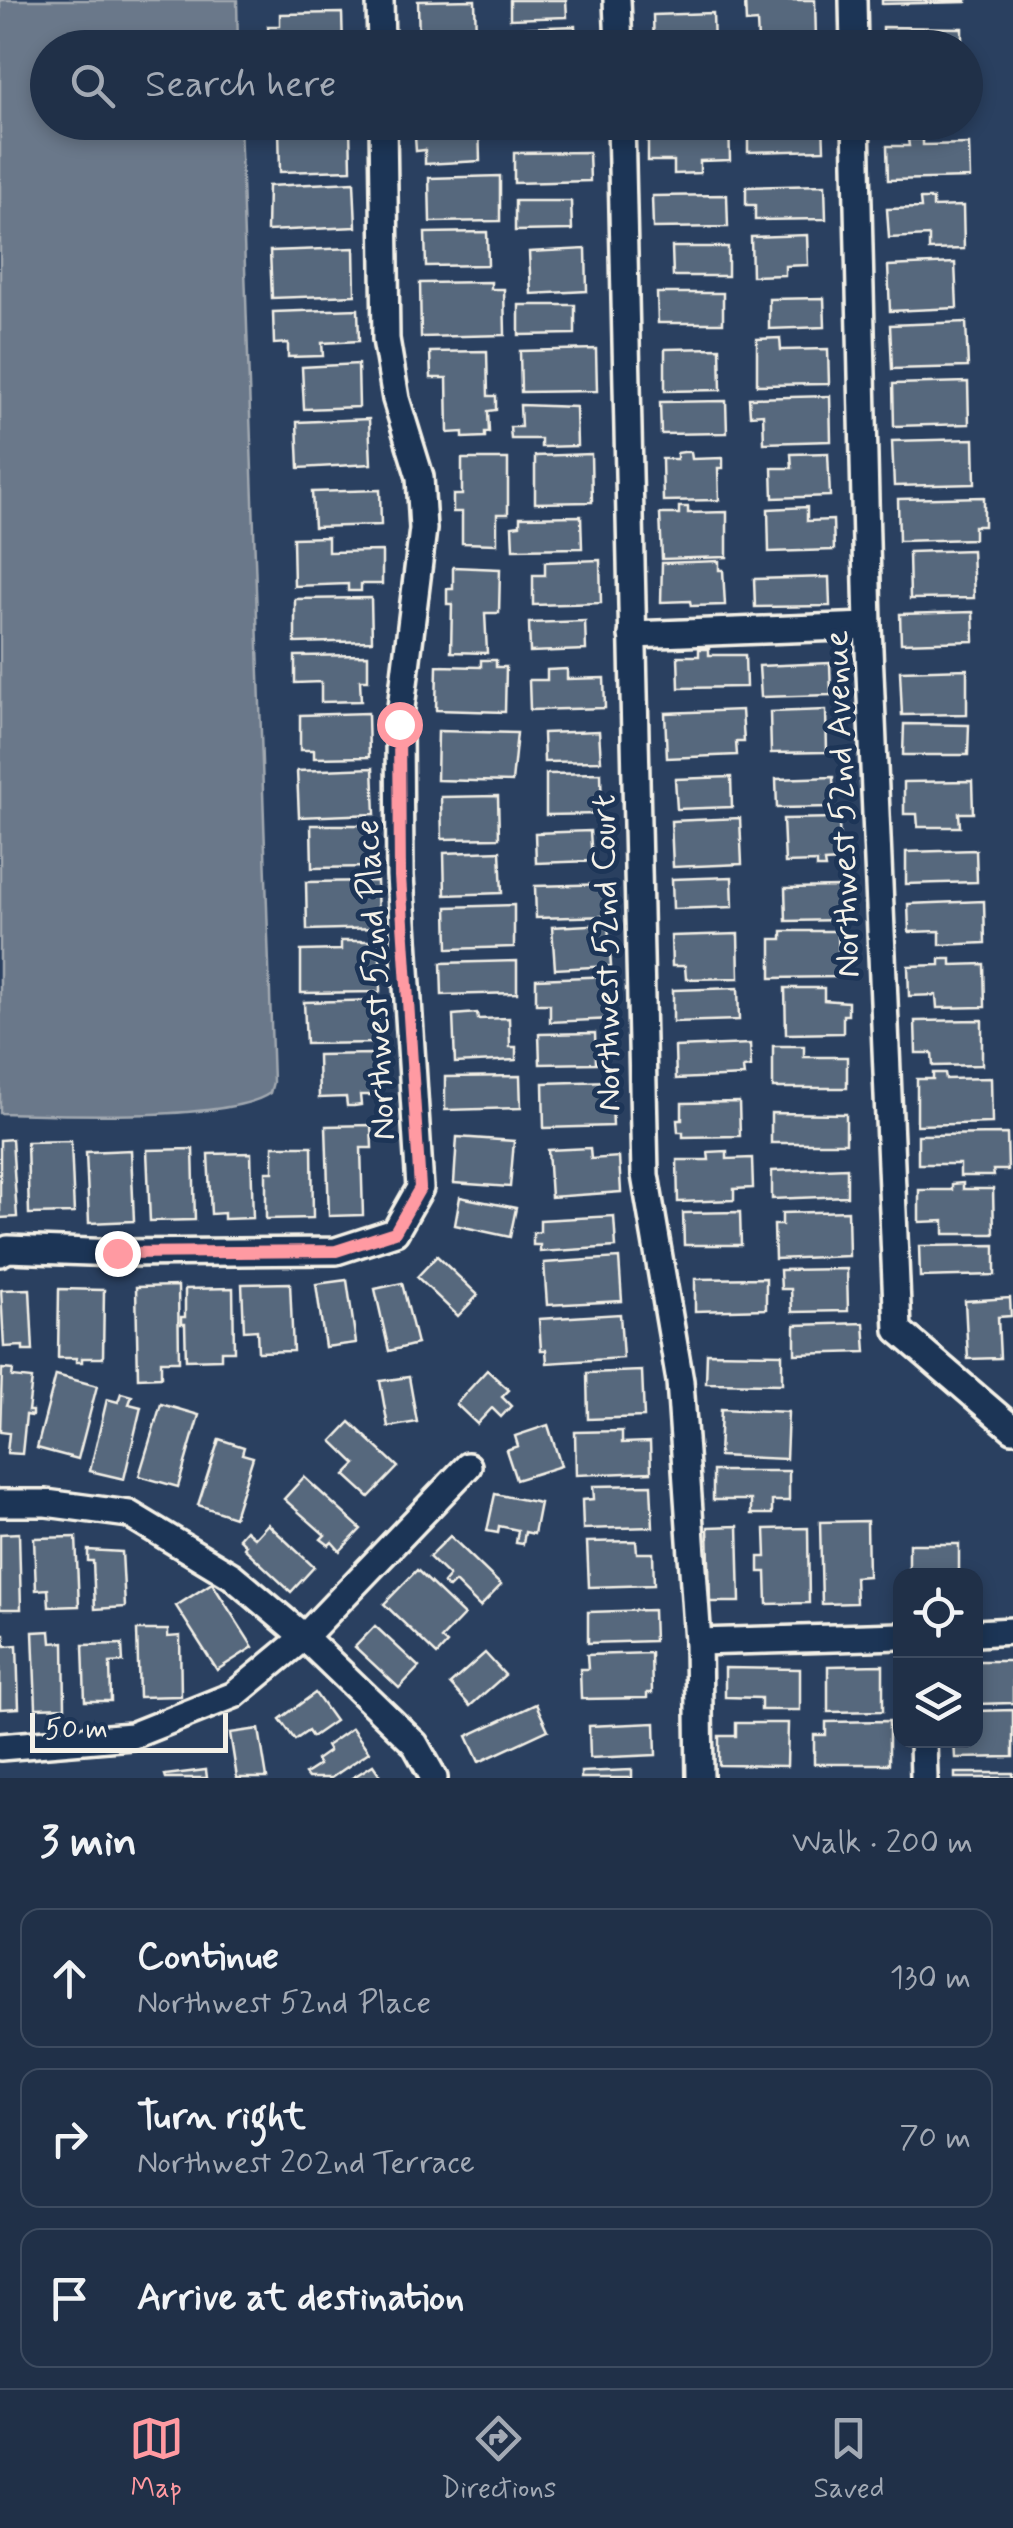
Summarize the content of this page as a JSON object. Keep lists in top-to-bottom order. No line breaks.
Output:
{"streets":{"street":["Northwest 52nd Avenue","Northwest 52nd Court","Northwest 52nd Place"]},"scale_bar":"50 m","page":{"search":"Search here","scale":"50 m","heading":["3 min","Walk · 200 m"],"list":[["Continue","Northwest 52nd Place","130 m"],["Turn right","Northwest 202nd Terrace","70 m"],"Arrive at destination"],"nav":["Map","Directions","Saved"]}}
